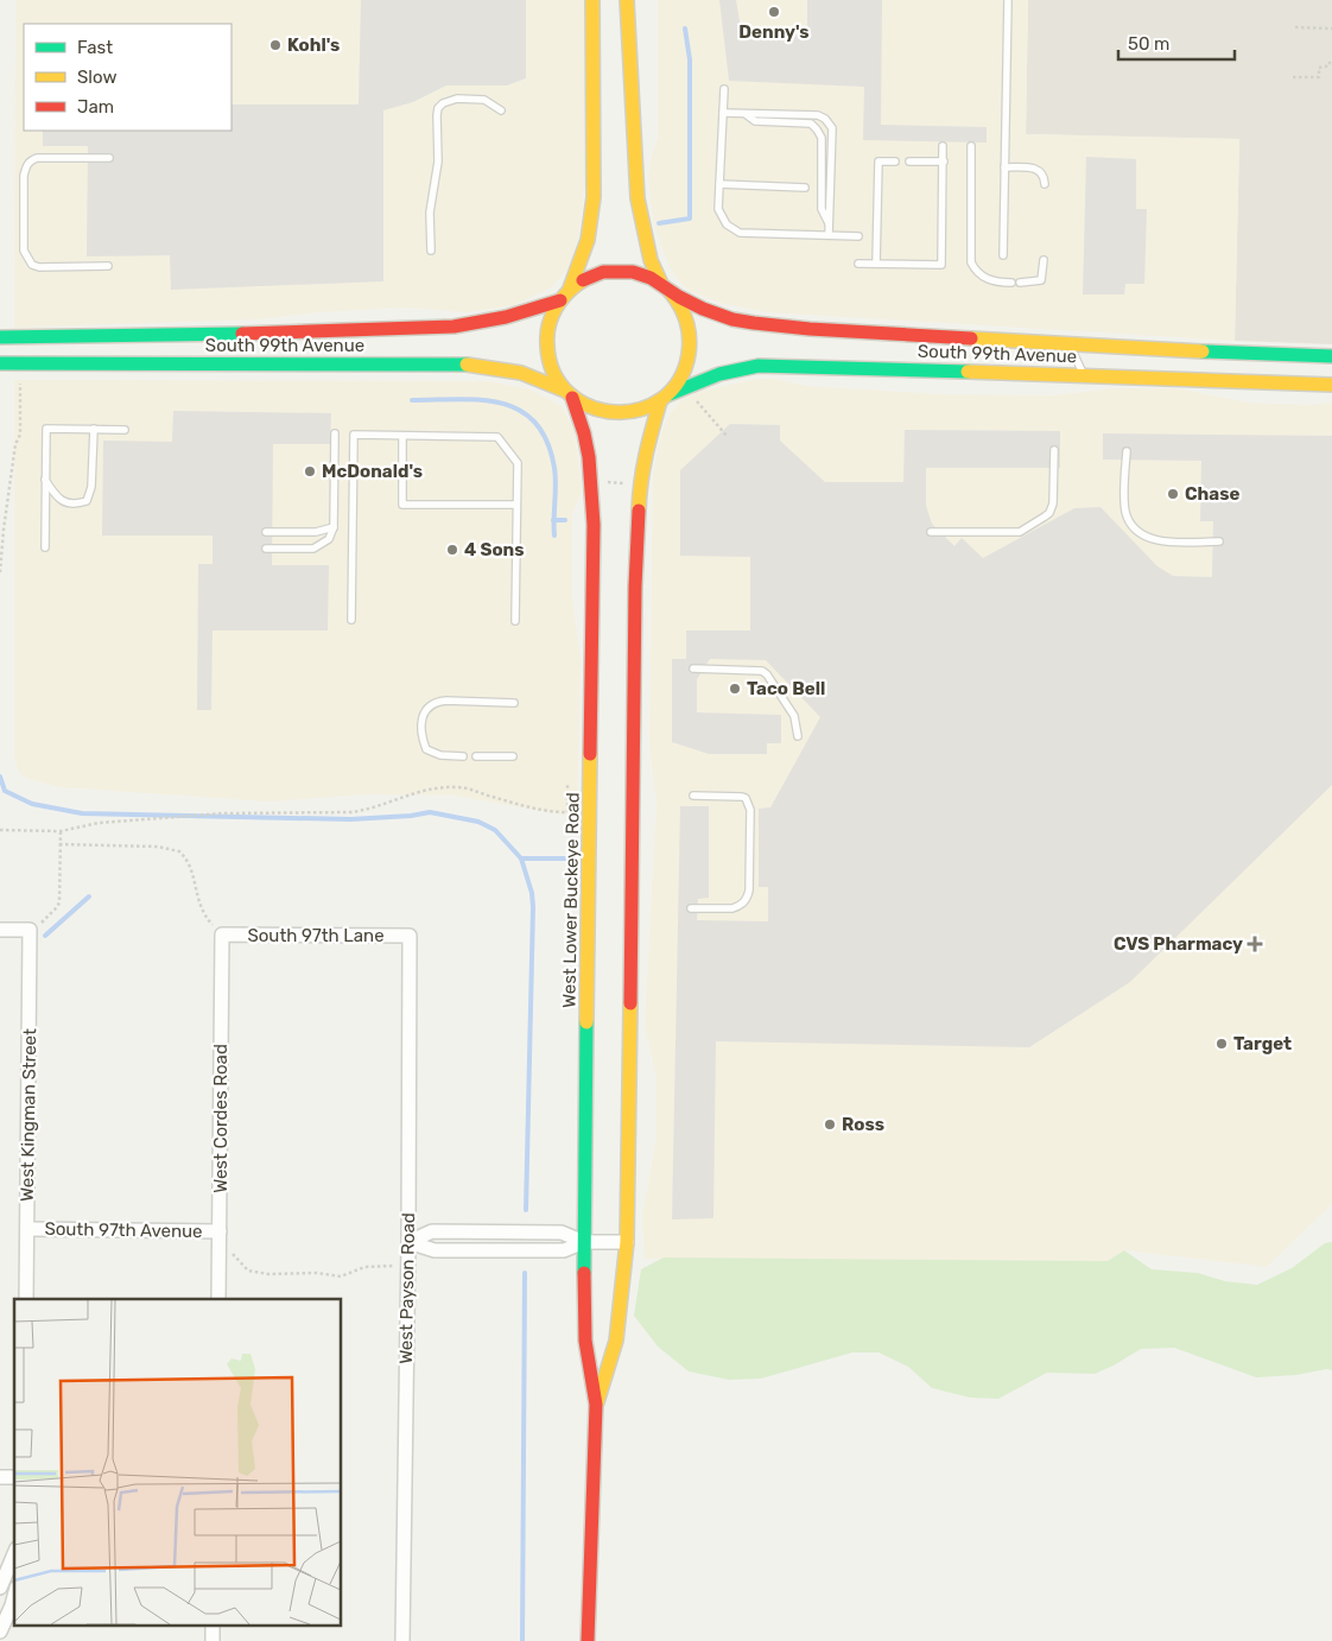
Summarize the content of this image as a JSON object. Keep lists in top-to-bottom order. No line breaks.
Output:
{"streets":{"main road":["South 99th Avenue","West Lower Buckeye Road"],"street":["South 97th Lane","West Kingman Street","West Cordes Road","South 97th Avenue","West Payson Road"]},"crossings":[["South 99th Avenue","West Lower Buckeye Road"],["South 97th Lane","West Cordes Road"],["South 97th Lane","West Payson Road"],["West Kingman Street","South 97th Avenue"],["West Cordes Road","South 97th Avenue"]],"places":{"other":["Denny's","Kohl's","McDonald's","Chase","4 Sons","Taco Bell","Target","Ross"],"health":["CVS Pharmacy"]},"legend":["Fast","Slow","Jam"],"scale_bar":"50 m"}
